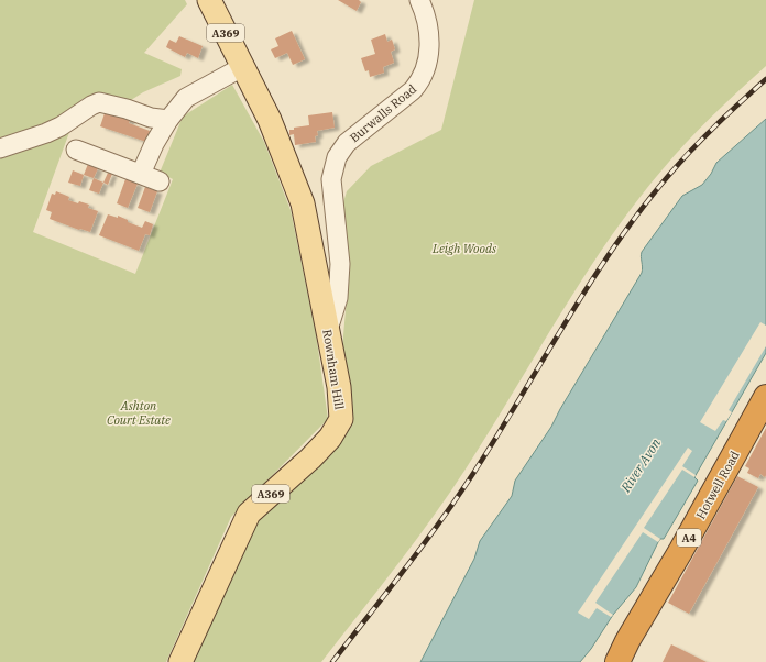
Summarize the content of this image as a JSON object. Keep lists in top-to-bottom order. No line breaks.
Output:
{"streets":{"highway":["Hotwell Road","A4"],"main road":["A369","Rownham Hill"],"street":["Burwalls Road"]},"crossings":[["Burwalls Road","Rownham Hill"]],"water":["River Avon"],"parks":["Leigh Woods","Ashton Court Estate"]}
